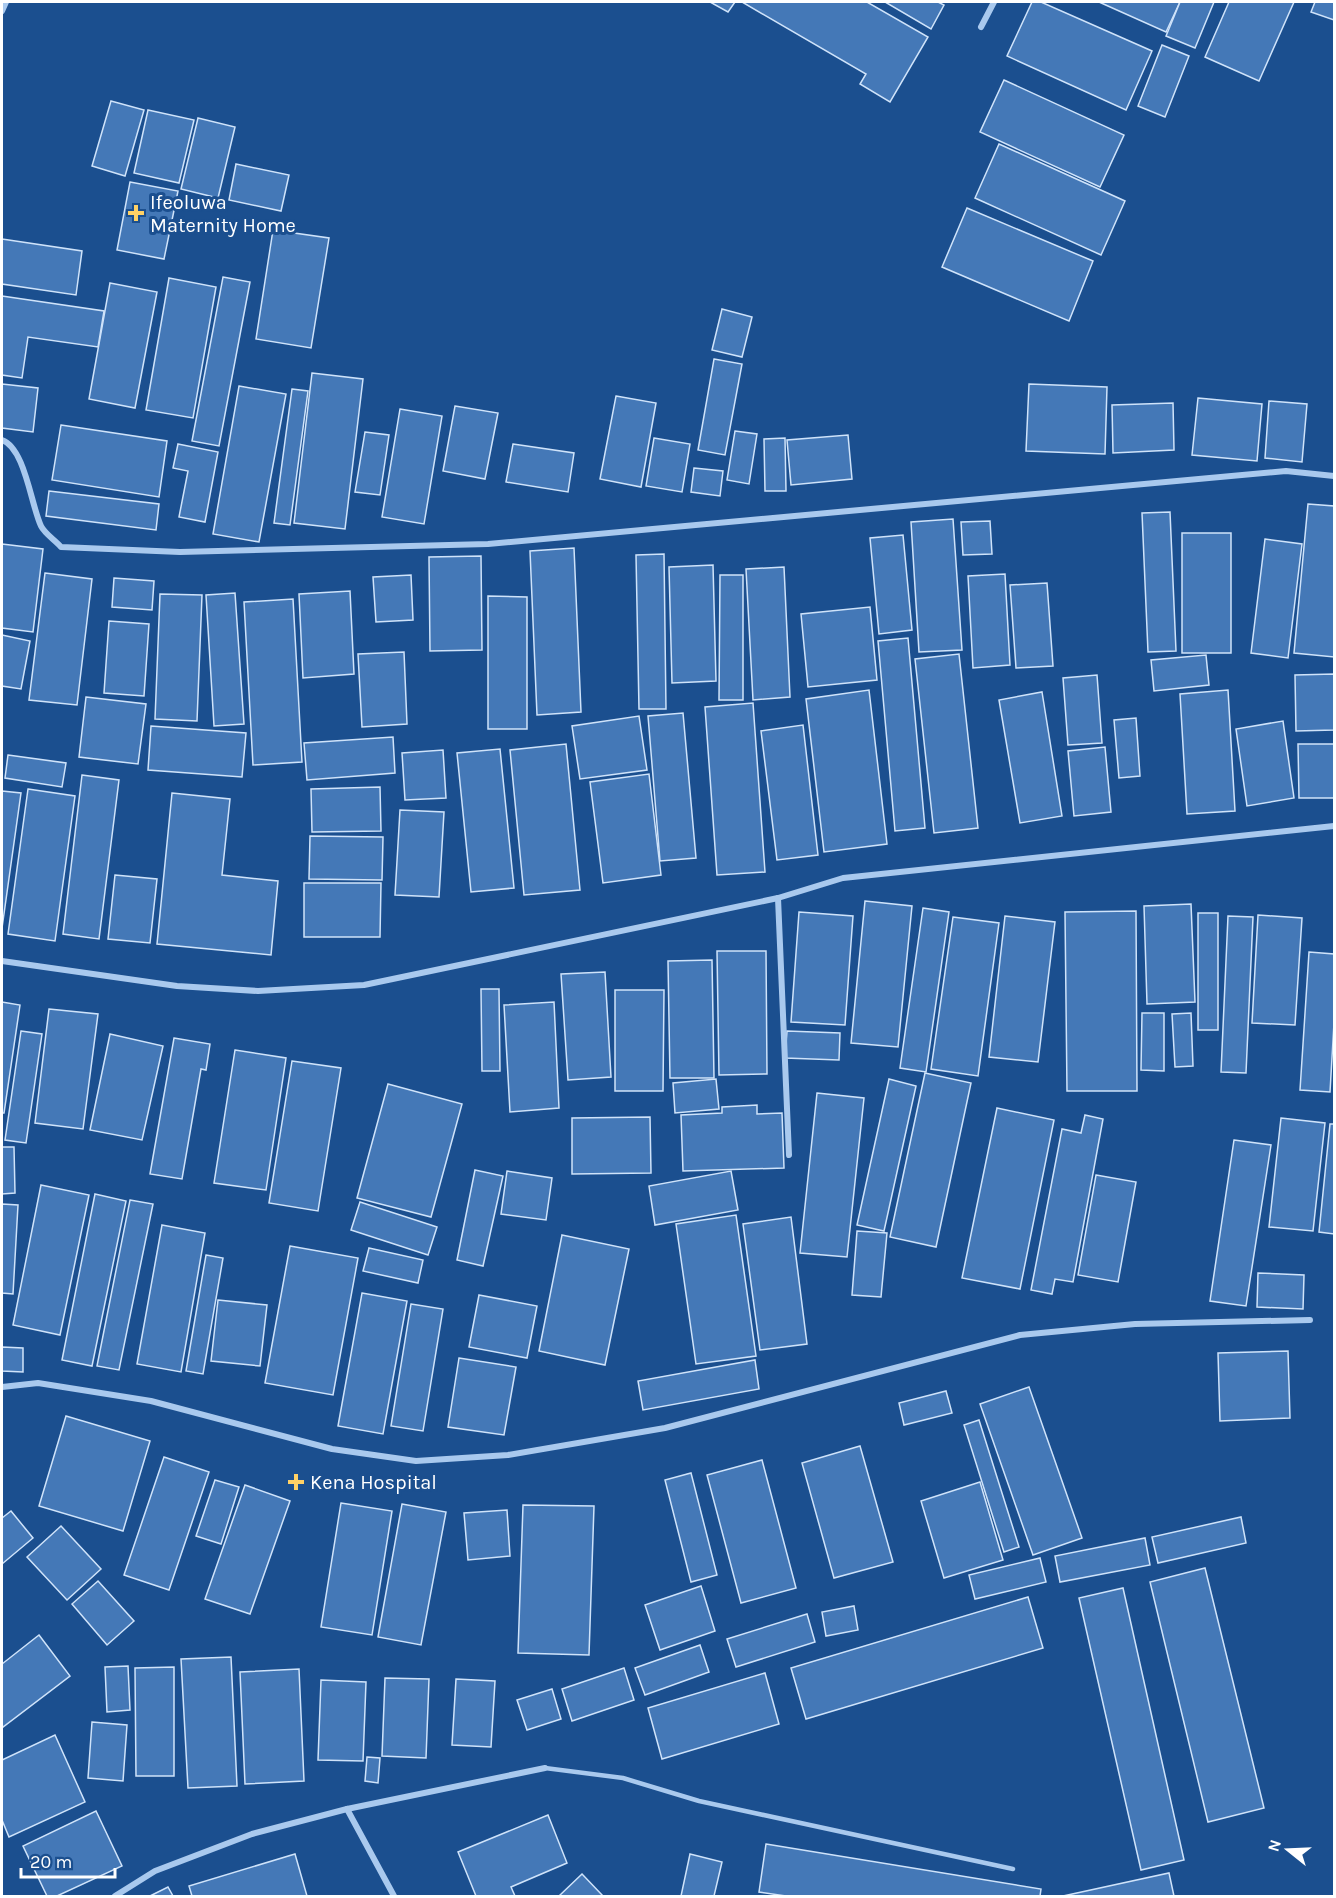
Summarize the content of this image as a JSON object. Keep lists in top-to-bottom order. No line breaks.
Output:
{"places":{"health":["Ifeoluwa Maternity Home","Kena Hospital"]},"scale_bar":"20 m","north":"left"}
